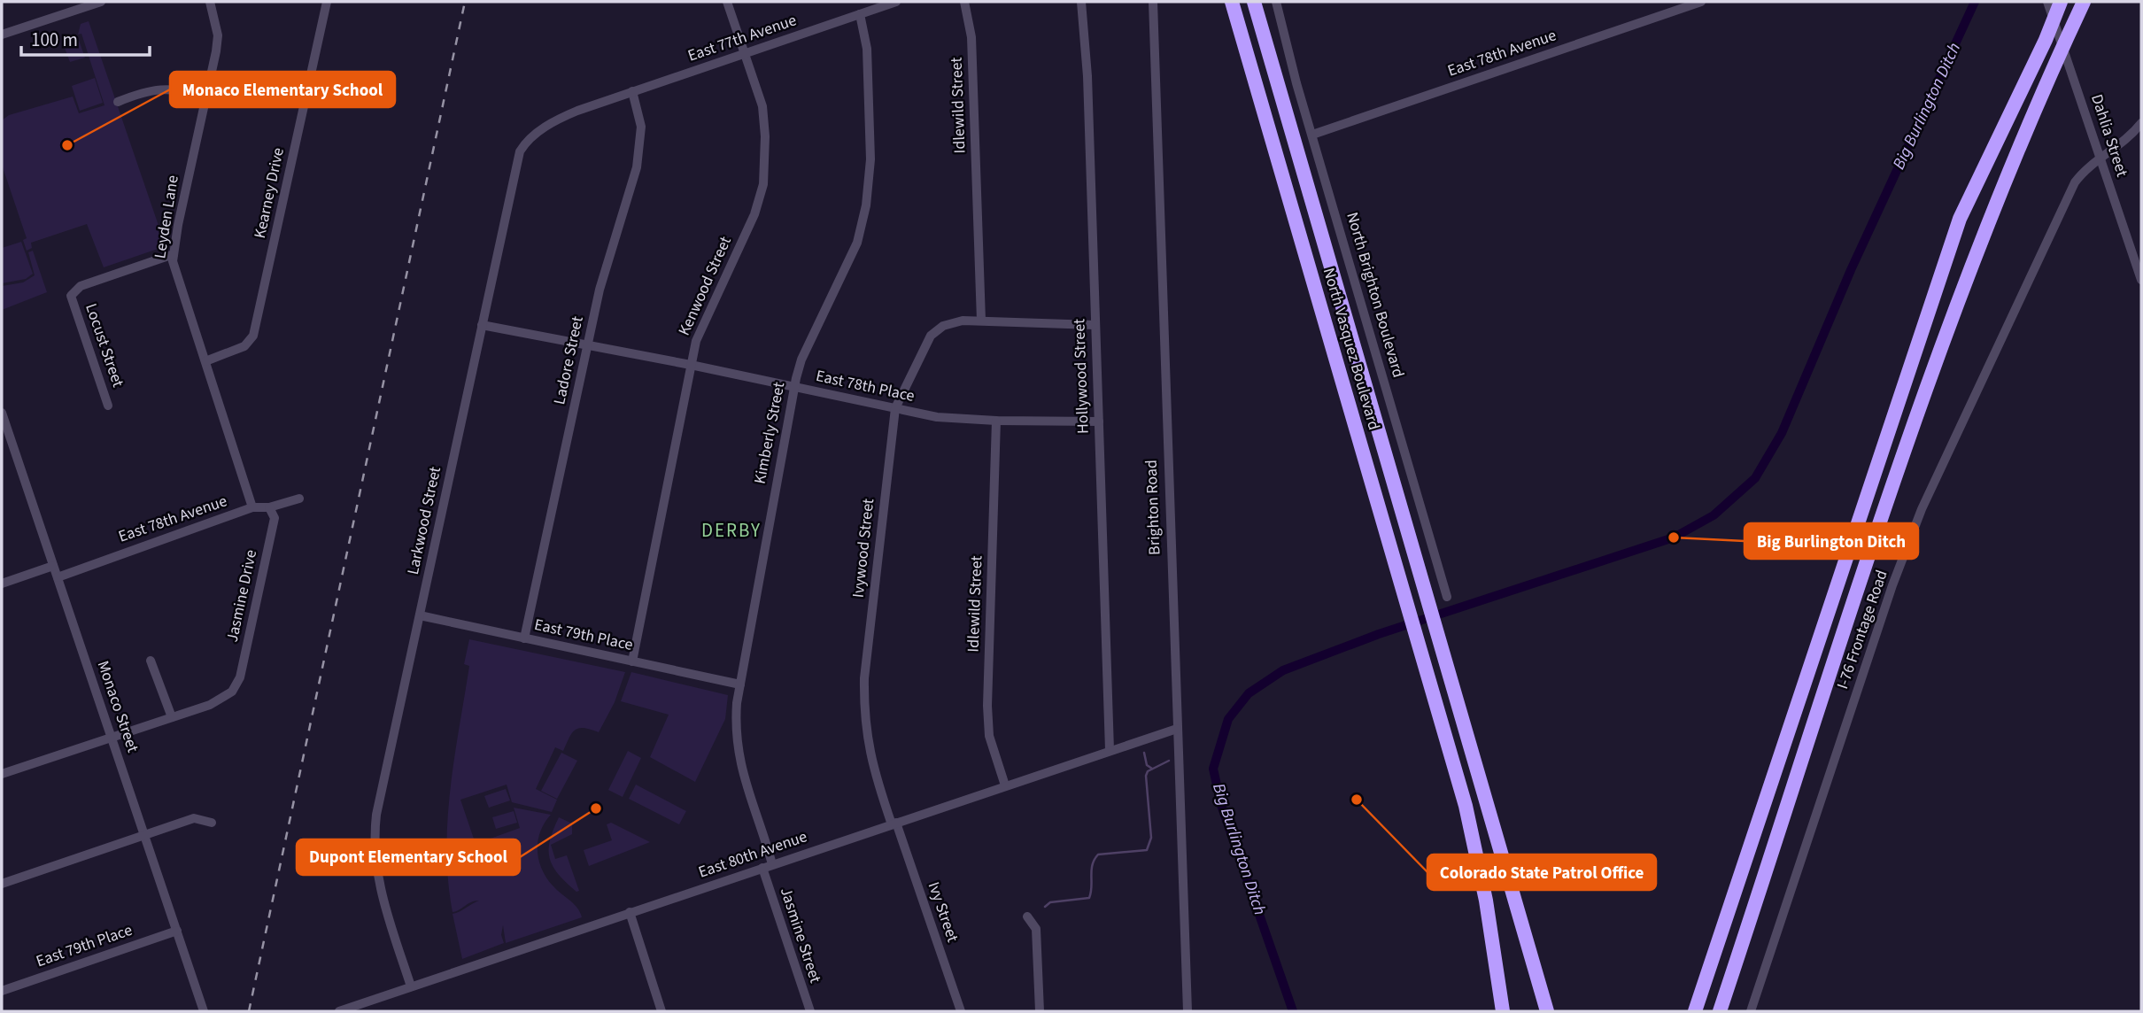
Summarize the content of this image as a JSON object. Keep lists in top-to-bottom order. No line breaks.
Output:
{"streets":{"highway":["North Vasquez Boulevard"],"street":["East 77th Avenue","East 78th Avenue","Idlewild Street","Dahlia Street","Kearney Drive","Leyden Lane","Kenwood Street","North Brighton Boulevard","Locust Street","Ladore Street","Hollywood Street","East 78th Place","Kimberly Street","Brighton Road","Larkwood Street","Ivywood Street","Jasmine Drive","I-76 Frontage Road","East 79th Place","Monaco Street","East 80th Avenue","Ivy Street","Jasmine Street"]},"crossings":[["East 77th Avenue","Kenwood Street"],["East 77th Avenue","Ladore Street"],["East 77th Avenue","Kimberly Street"],["East 77th Avenue","Larkwood Street"],["East 78th Avenue","Leyden Lane"],["East 78th Avenue","North Brighton Boulevard"],["East 78th Avenue","Jasmine Drive"],["East 78th Avenue","Monaco Street"],["Idlewild Street","East 78th Place"],["Idlewild Street","Ivywood Street"],["Idlewild Street","East 80th Avenue"],["Dahlia Street","I-76 Frontage Road"],["Kearney Drive","Leyden Lane"],["Leyden Lane","Locust Street"],["Kenwood Street","East 78th Place"],["Kenwood Street","East 79th Place"],["Ladore Street","East 78th Place"],["Ladore Street","East 79th Place"],["Hollywood Street","East 78th Place"],["Hollywood Street","East 80th Avenue"],["East 78th Place","Kimberly Street"],["East 78th Place","Larkwood Street"],["East 78th Place","Ivywood Street"],["Kimberly Street","East 79th Place"],["Kimberly Street","East 80th Avenue"],["Brighton Road","East 80th Avenue"],["Larkwood Street","East 79th Place"],["Larkwood Street","East 80th Avenue"],["Ivywood Street","East 80th Avenue"],["Ivywood Street","Ivy Street"],["East 79th Place","Monaco Street"],["East 80th Avenue","Ivy Street"],["East 80th Avenue","Jasmine Street"]],"districts":["DERBY"],"water":["Big Burlington Ditch"],"places":["Monaco Elementary School","Big Burlington Ditch","Colorado State Patrol Office","Dupont Elementary School"],"scale_bar":"100 m"}
